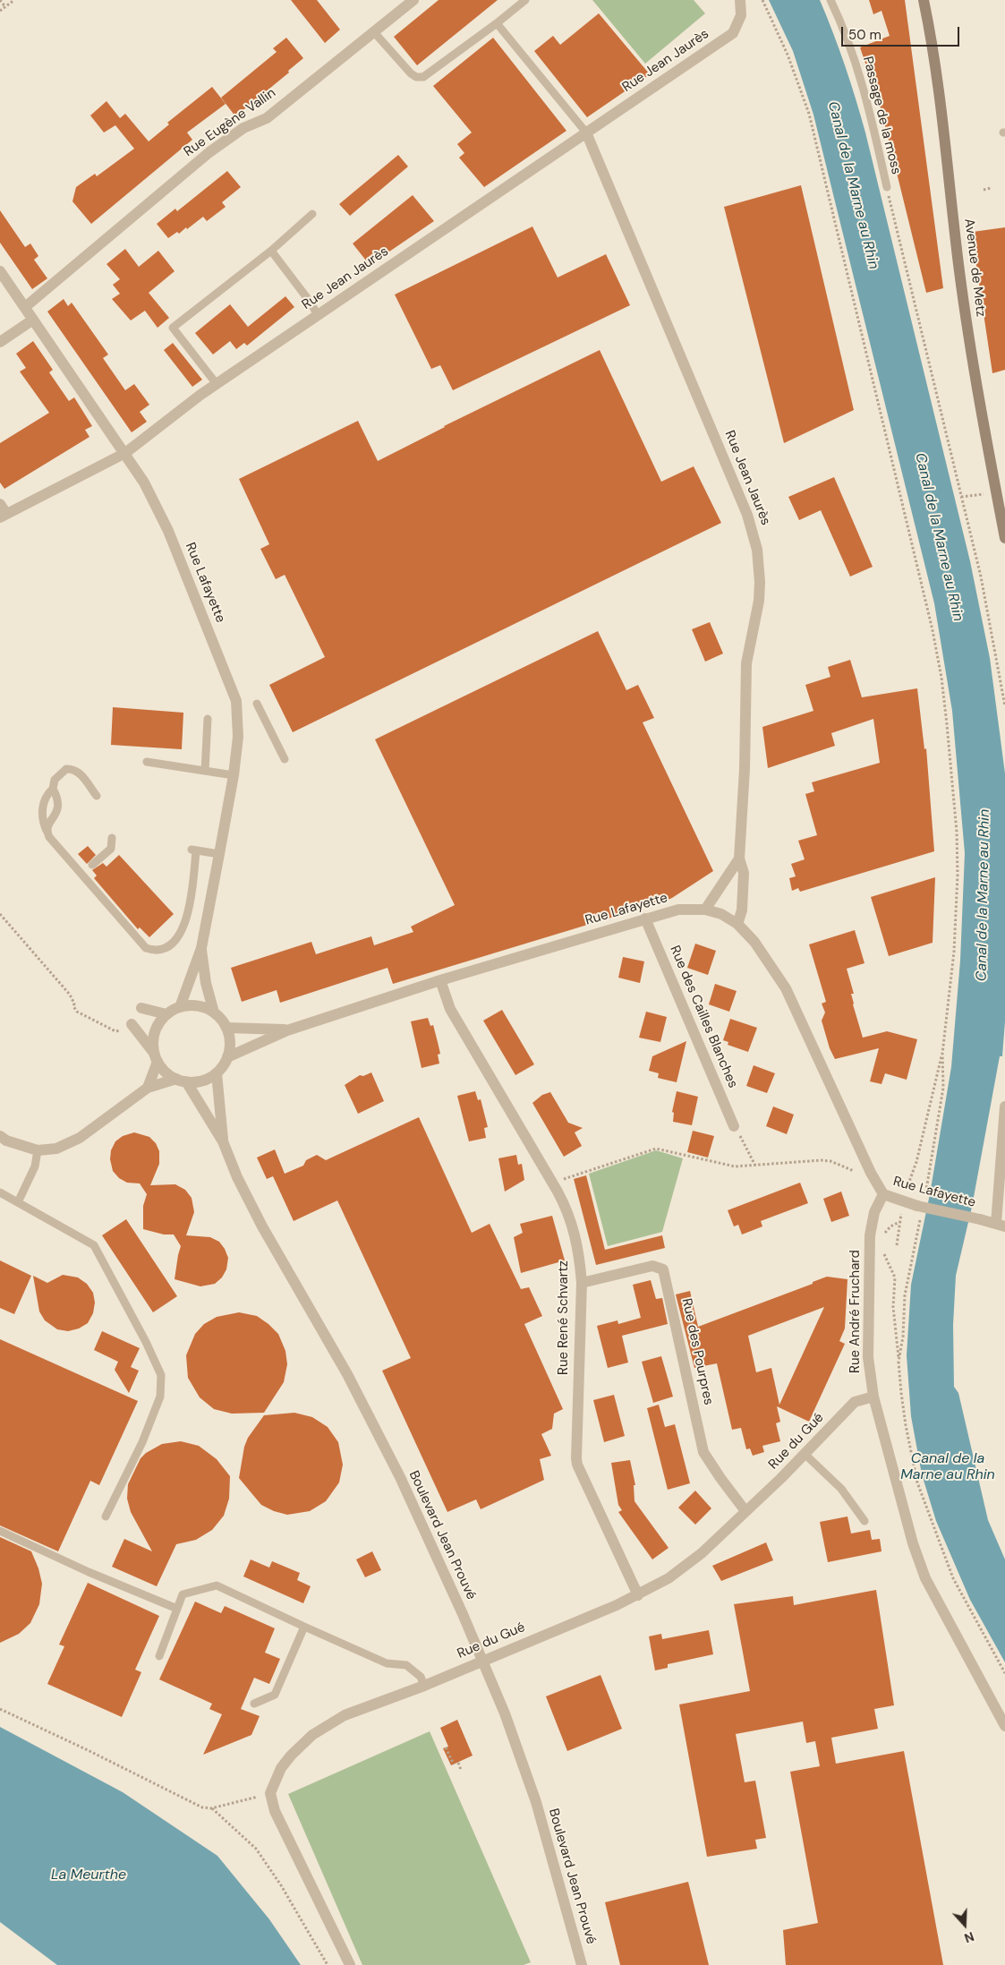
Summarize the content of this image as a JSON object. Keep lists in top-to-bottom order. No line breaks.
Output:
{"streets":{"main road":["Avenue de Metz"],"street":["Rue Jean Jaurès","Rue Eugène Vallin","Rue Lafayette","Rue des Cailles Blanches","Rue André Fruchard","Rue René Schvartz","Rue des Pourpres","Rue du Gué","Boulevard Jean Prouvé"],"lane":["Passage de la moss"]},"crossings":[["Rue Jean Jaurès","Rue Lafayette"],["Rue Eugène Vallin","Rue Lafayette"],["Rue Lafayette","Rue des Cailles Blanches"],["Rue Lafayette","Rue André Fruchard"],["Rue Lafayette","Rue René Schvartz"],["Rue Lafayette","Boulevard Jean Prouvé"],["Rue André Fruchard","Rue du Gué"],["Rue René Schvartz","Rue des Pourpres"],["Rue René Schvartz","Rue du Gué"],["Rue des Pourpres","Rue du Gué"],["Rue du Gué","Boulevard Jean Prouvé"]],"water":["Canal de la Marne au Rhin","La Meurthe"],"scale_bar":"50 m","north":"bottom"}
